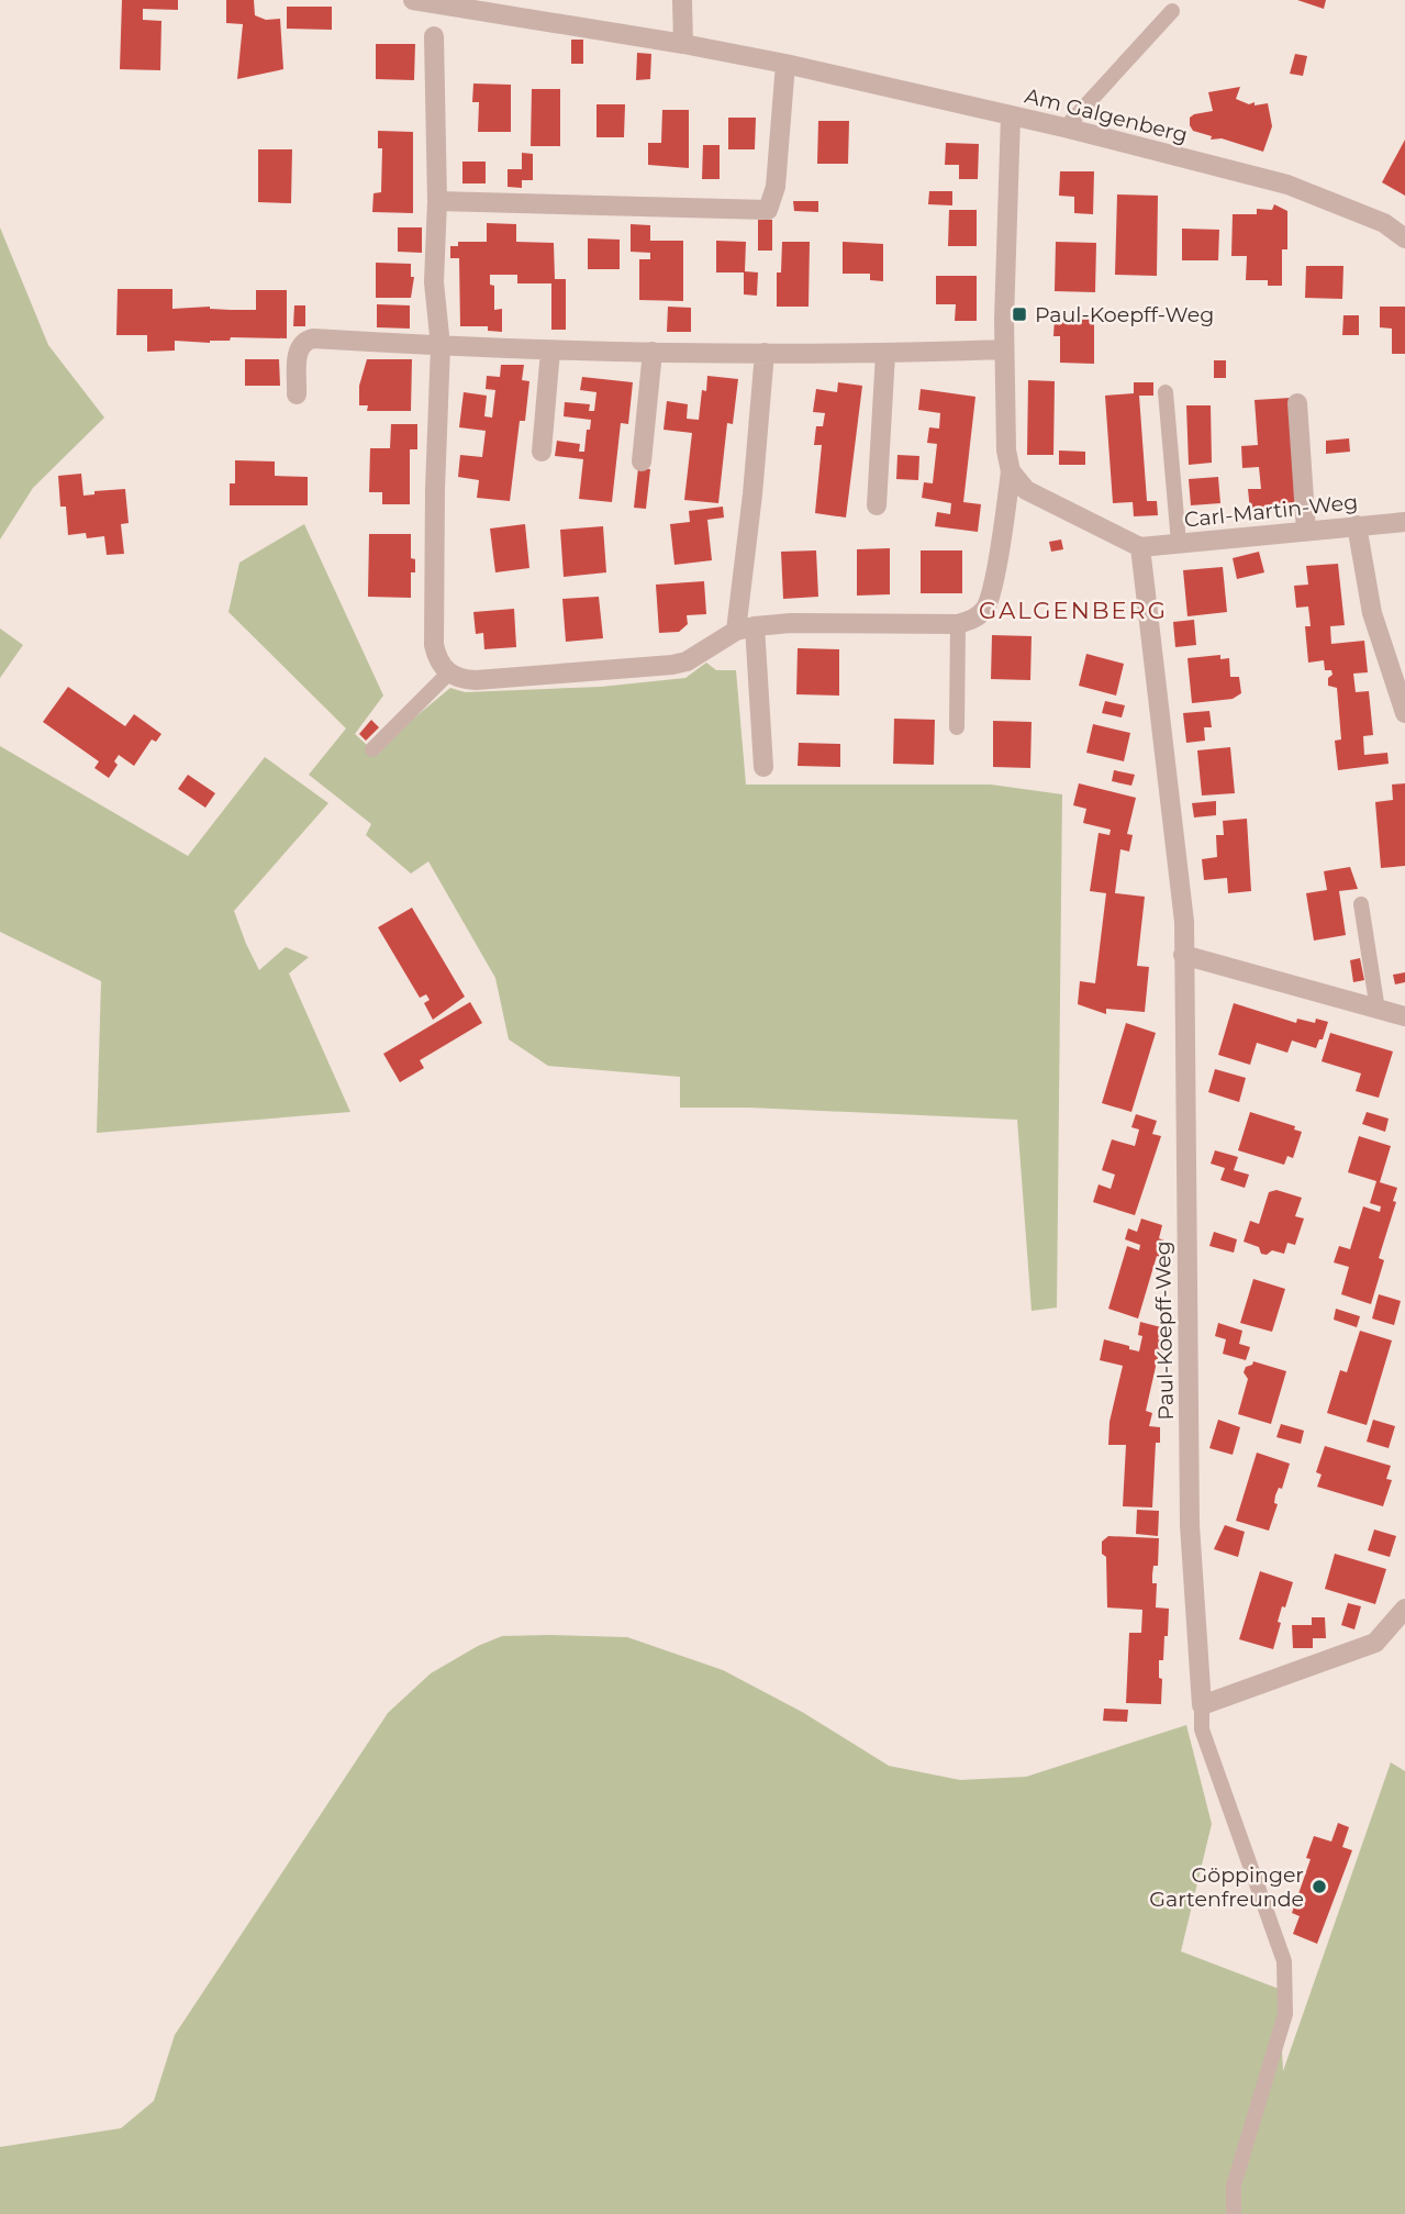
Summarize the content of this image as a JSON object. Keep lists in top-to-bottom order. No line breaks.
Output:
{"streets":{"street":["Am Galgenberg","Carl-Martin-Weg","Paul-Koepff-Weg"]},"crossings":[["Carl-Martin-Weg","Paul-Koepff-Weg"]],"districts":["GALGENBERG"],"places":{"transit":["Paul-Koepff-Weg"],"other":["Göppinger Gartenfreunde"]}}
